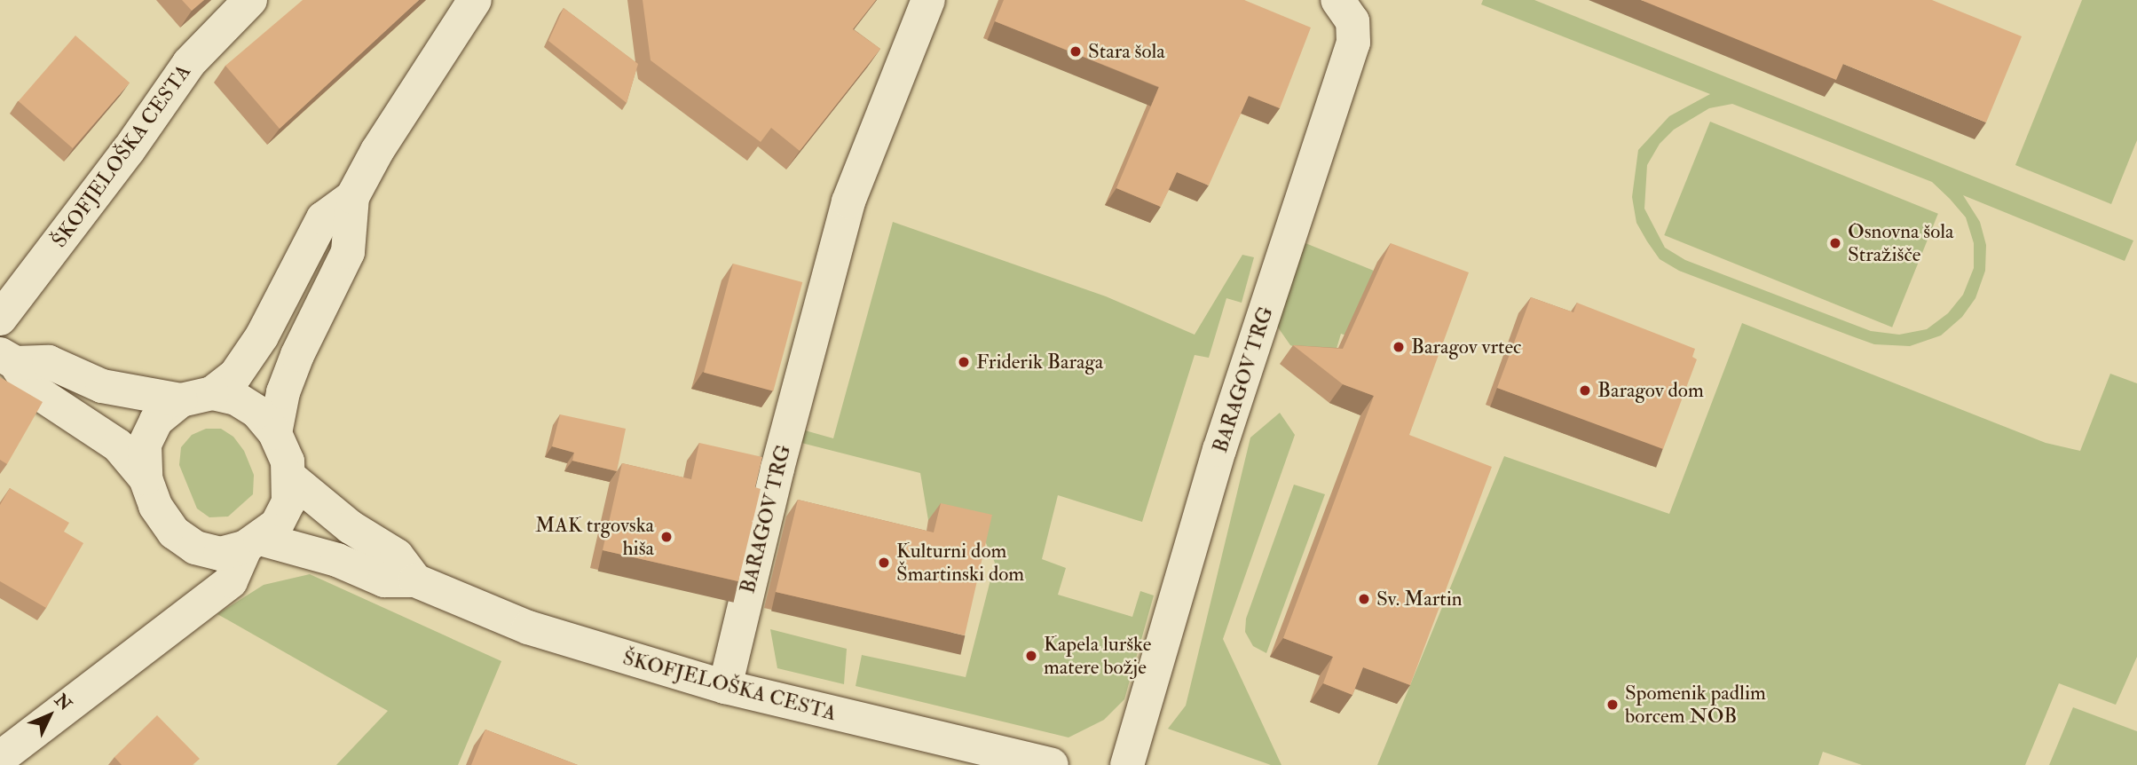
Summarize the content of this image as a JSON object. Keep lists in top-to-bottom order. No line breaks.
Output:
{"streets":{"street":["ŠKOFJELOŠKA CESTA","BARAGOV TRG"]},"crossings":[["ŠKOFJELOŠKA CESTA","BARAGOV TRG"]],"places":["Stara šola","Osnovna šola Stražišče","Baragov vrtec","Friderik Baraga","Baragov dom","MAK trgovska hiša","Kulturni dom Šmartinski dom","Sv. Martin","Kapela lurške matere božje","Spomenik padlim borcem NOB"],"north":"top right"}
